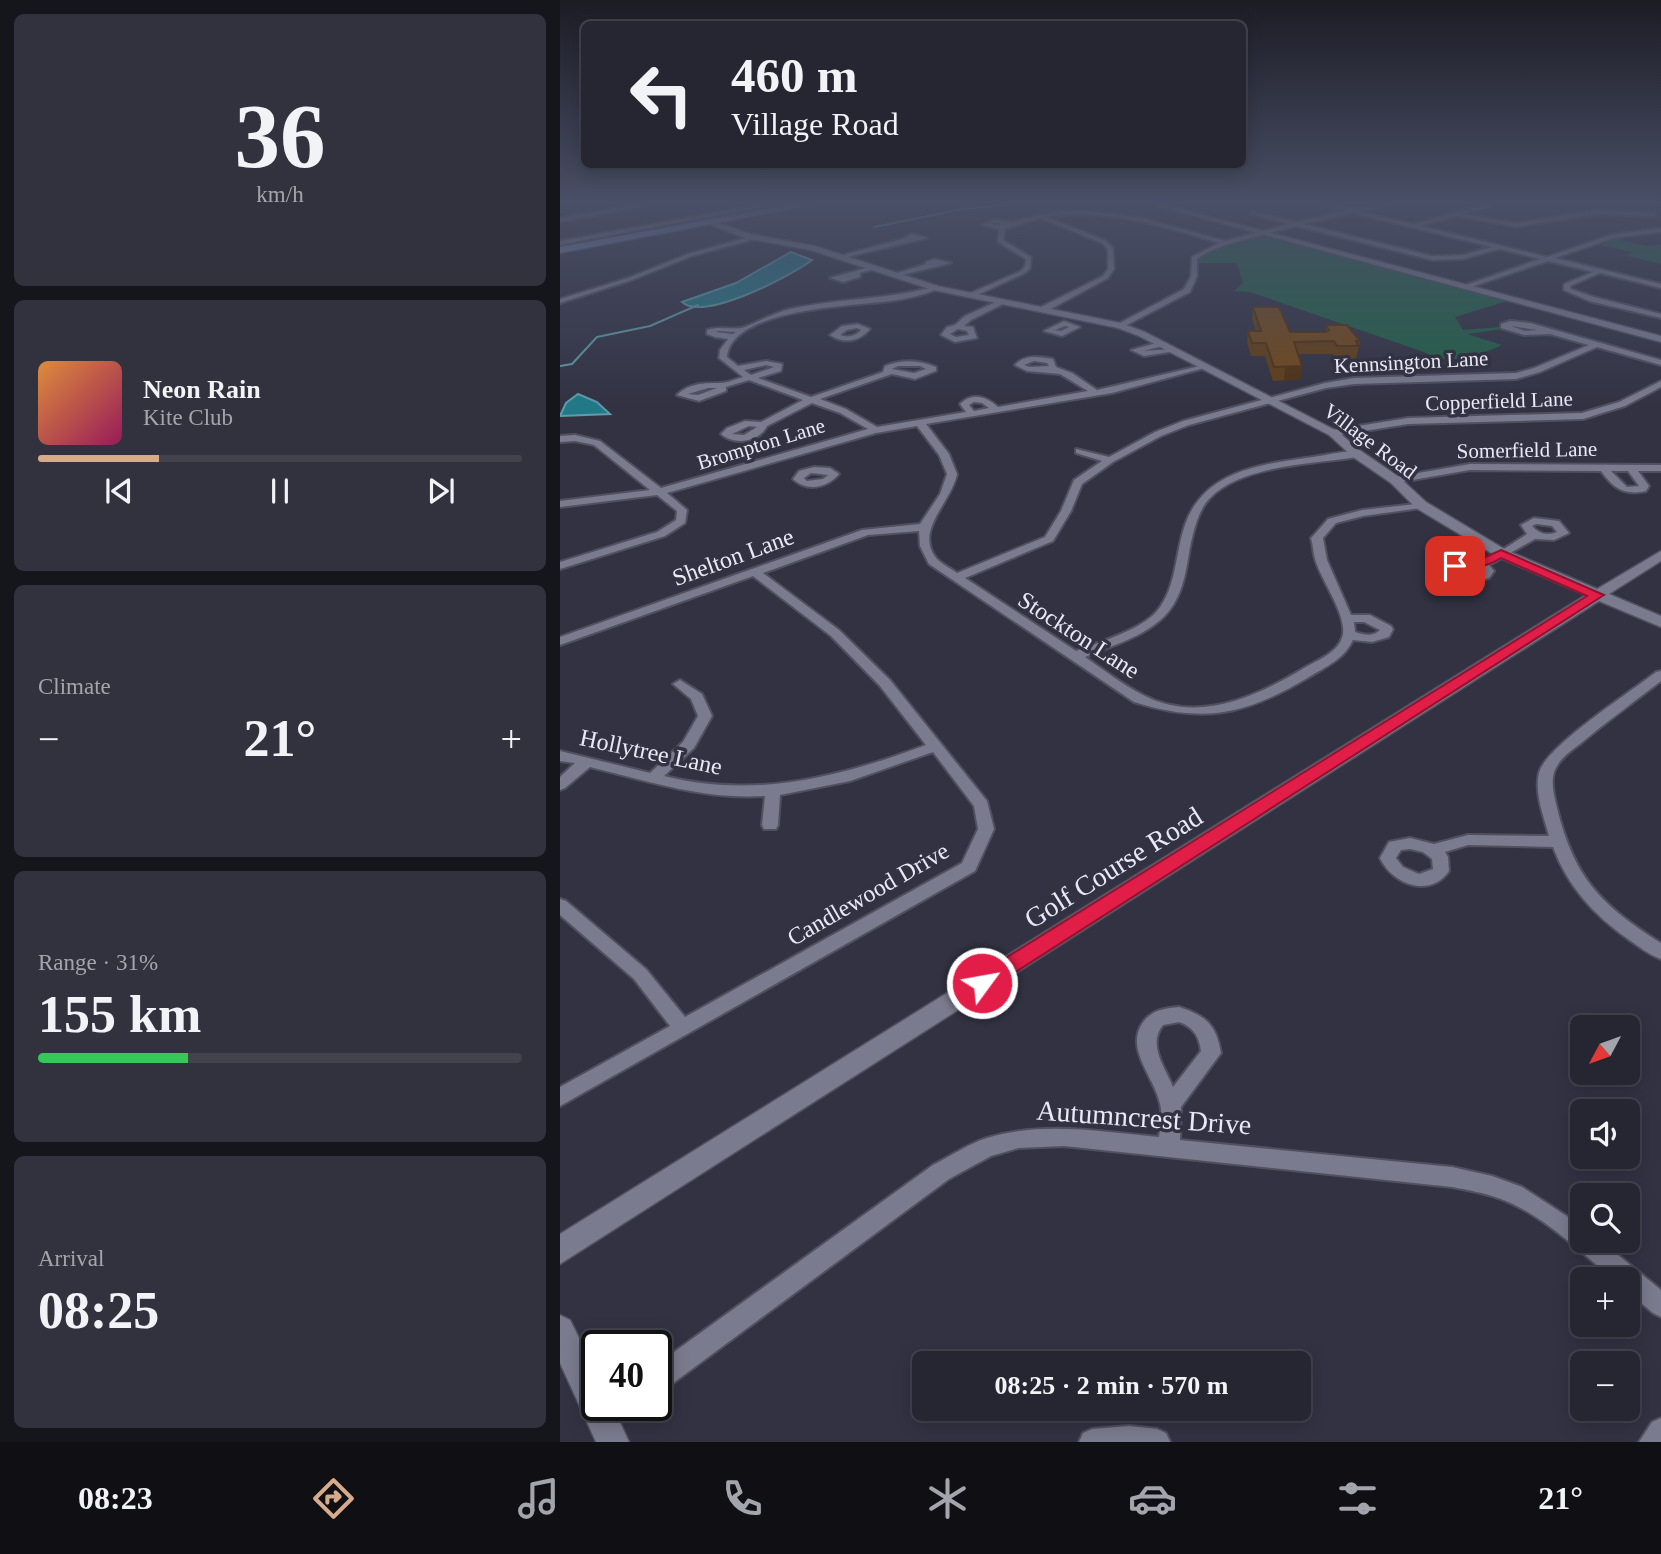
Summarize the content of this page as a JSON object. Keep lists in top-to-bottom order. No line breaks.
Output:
{"streets":{"street":["Kennsington Lane","Copperfield Lane","Village Road","Brompton Lane","Somerfield Lane","Shelton Lane","Stockton Lane","Hollytree Lane","Golf Course Road","Candlewood Drive","Autumncrest Drive"]},"crossings":[["Kennsington Lane","Village Road"],["Kennsington Lane","Stockton Lane"],["Copperfield Lane","Village Road"],["Village Road","Brompton Lane"],["Village Road","Somerfield Lane"],["Village Road","Golf Course Road"],["Shelton Lane","Stockton Lane"],["Shelton Lane","Candlewood Drive"],["Hollytree Lane","Candlewood Drive"]],"north":"bottom left","page":{"tile":[["36","km/h"],"Climate",["Range · 31%","155 km"],["Arrival","08:25"]],"turn":["460 m","Village Road"],"song":["Neon Rain","Kite Club"],"heat":["−","21°","+"],"map_buttons":["+","−"],"limit":"40","trip":"08:25 · 2 min · 570 m","tabs":["08:23","21°"]}}
